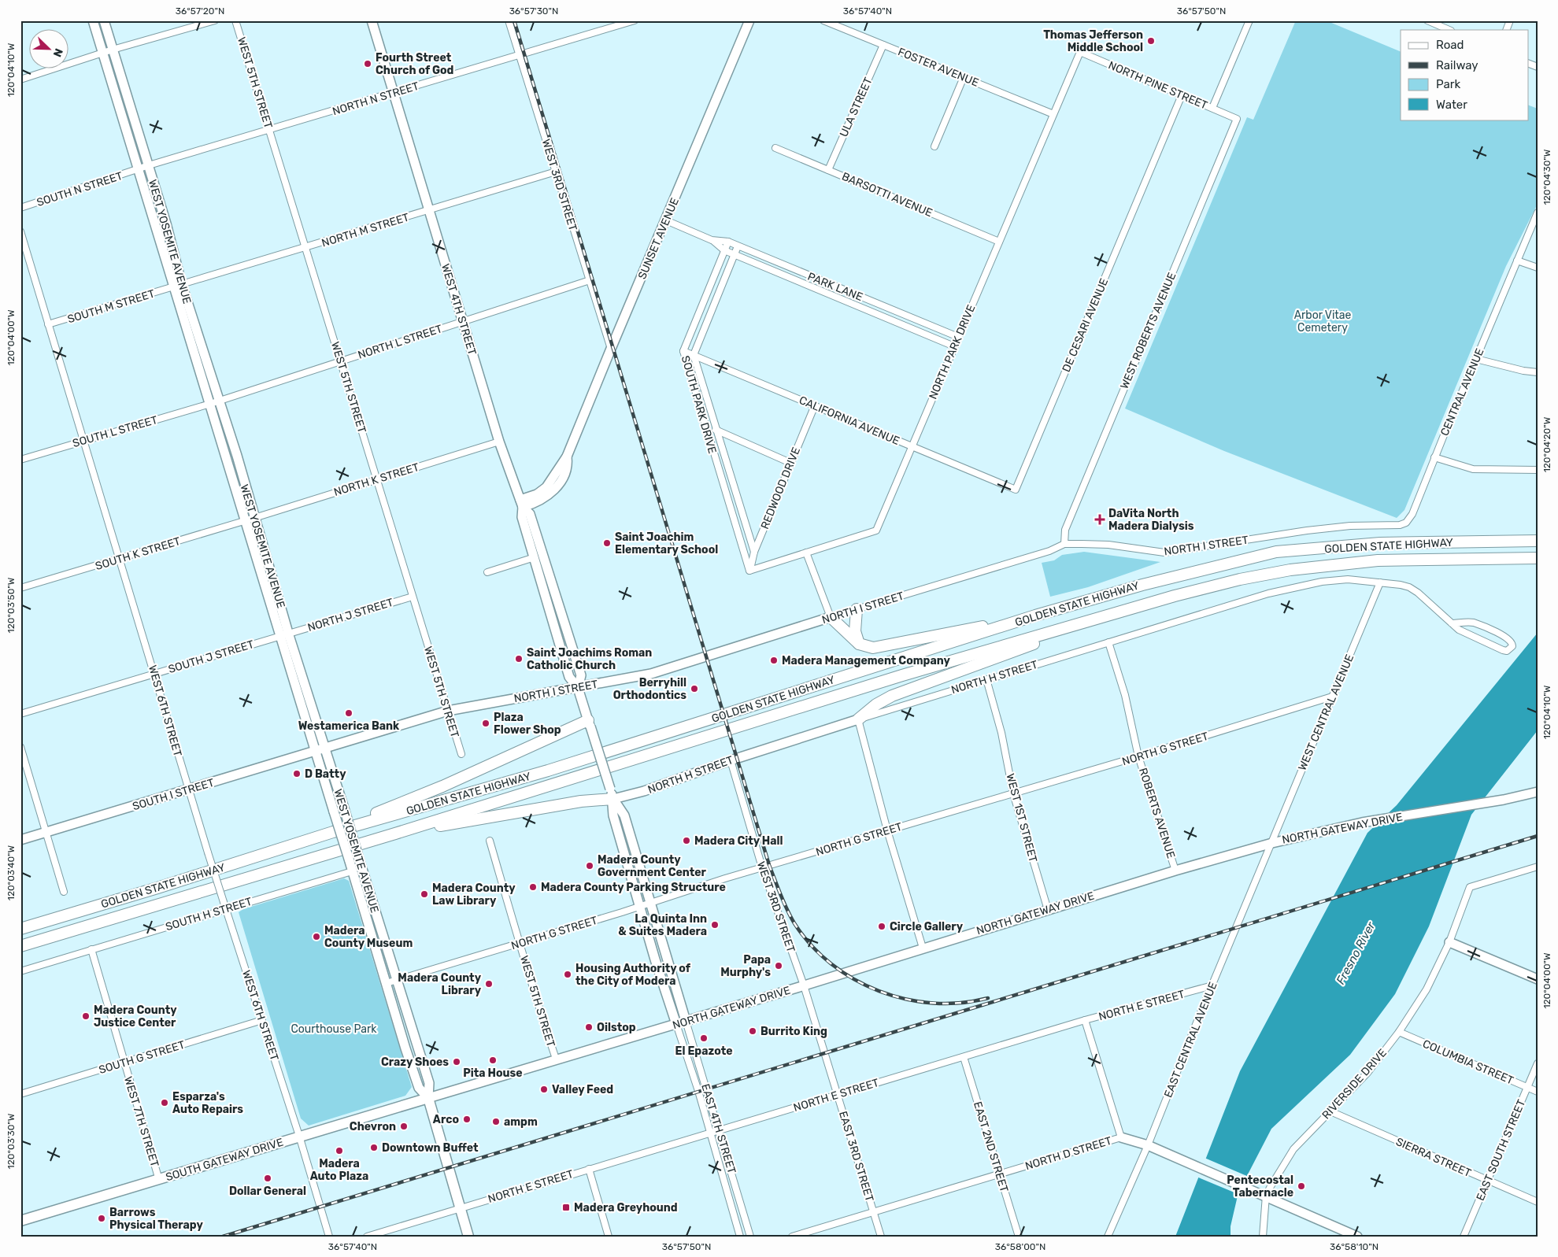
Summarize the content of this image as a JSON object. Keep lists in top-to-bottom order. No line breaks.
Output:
{"streets":{"highway":["GOLDEN STATE HIGHWAY"],"main road":["SUNSET AVENUE","WEST YOSEMITE AVENUE","WEST 4TH STREET","NORTH I STREET","NORTH H STREET","SOUTH I STREET","NORTH GATEWAY DRIVE","NORTH D STREET","SOUTH GATEWAY DRIVE"],"street":["FOSTER AVENUE","WEST 5TH STREET","NORTH PINE STREET","NORTH N STREET","ULA STREET","WEST 3RD STREET","SOUTH N STREET","BARSOTTI AVENUE","NORTH M STREET","PARK LANE","SOUTH M STREET","DE CESARI AVENUE","WEST ROBERTS AVENUE","NORTH L STREET","NORTH PARK DRIVE","CENTRAL AVENUE","SOUTH PARK DRIVE","CALIFORNIA AVENUE","SOUTH L STREET","NORTH K STREET","REDWOOD DRIVE","SOUTH K STREET","NORTH J STREET","SOUTH J STREET","WEST 6TH STREET","WEST CENTRAL AVENUE","NORTH G STREET","ROBERTS AVENUE","WEST 1ST STREET","SOUTH H STREET","NORTH E STREET","EAST CENTRAL AVENUE","SOUTH G STREET","COLUMBIA STREET","RIVERSIDE DRIVE","WEST 7TH STREET","EAST 4TH STREET","EAST 2ND STREET","EAST SOUTH STREET","EAST 3RD STREET","SIERRA STREET"]},"crossings":[["FOSTER AVENUE","ULA STREET"],["FOSTER AVENUE","NORTH PARK DRIVE"],["WEST 5TH STREET","NORTH N STREET"],["WEST 5TH STREET","NORTH M STREET"],["WEST 5TH STREET","NORTH L STREET"],["WEST 5TH STREET","NORTH K STREET"],["WEST 5TH STREET","NORTH I STREET"],["WEST 5TH STREET","NORTH J STREET"],["WEST 5TH STREET","NORTH G STREET"],["WEST 5TH STREET","NORTH GATEWAY DRIVE"],["NORTH PINE STREET","DE CESARI AVENUE"],["NORTH PINE STREET","WEST ROBERTS AVENUE"],["NORTH PINE STREET","NORTH PARK DRIVE"],["NORTH N STREET","WEST 3RD STREET"],["NORTH N STREET","SOUTH N STREET"],["NORTH N STREET","WEST YOSEMITE AVENUE"],["NORTH N STREET","WEST 4TH STREET"],["ULA STREET","BARSOTTI AVENUE"],["WEST 3RD STREET","NORTH M STREET"],["WEST 3RD STREET","SUNSET AVENUE"],["WEST 3RD STREET","NORTH L STREET"],["WEST 3RD STREET","NORTH H STREET"],["WEST 3RD STREET","NORTH G STREET"],["WEST 3RD STREET","NORTH GATEWAY DRIVE"],["WEST 3RD STREET","EAST 3RD STREET"],["SOUTH N STREET","WEST YOSEMITE AVENUE"],["BARSOTTI AVENUE","NORTH PARK DRIVE"],["NORTH M STREET","WEST YOSEMITE AVENUE"],["NORTH M STREET","SOUTH M STREET"],["NORTH M STREET","WEST 4TH STREET"],["SUNSET AVENUE","PARK LANE"],["SUNSET AVENUE","WEST 4TH STREET"],["WEST YOSEMITE AVENUE","SOUTH M STREET"],["WEST YOSEMITE AVENUE","NORTH L STREET"],["WEST YOSEMITE AVENUE","SOUTH L STREET"],["WEST YOSEMITE AVENUE","NORTH K STREET"],["WEST YOSEMITE AVENUE","NORTH I STREET"],["WEST YOSEMITE AVENUE","SOUTH K STREET"],["WEST YOSEMITE AVENUE","NORTH J STREET"],["WEST YOSEMITE AVENUE","SOUTH J STREET"],["WEST YOSEMITE AVENUE","NORTH G STREET"],["WEST YOSEMITE AVENUE","SOUTH I STREET"],["WEST YOSEMITE AVENUE","NORTH GATEWAY DRIVE"],["WEST YOSEMITE AVENUE","SOUTH H STREET"],["WEST YOSEMITE AVENUE","SOUTH GATEWAY DRIVE"],["PARK LANE","NORTH PARK DRIVE"],["PARK LANE","SOUTH PARK DRIVE"],["SOUTH M STREET","WEST 6TH STREET"],["WEST 4TH STREET","NORTH L STREET"],["WEST 4TH STREET","NORTH K STREET"],["WEST 4TH STREET","NORTH I STREET"],["WEST 4TH STREET","NORTH H STREET"],["WEST 4TH STREET","NORTH G STREET"],["WEST 4TH STREET","NORTH GATEWAY DRIVE"],["WEST 4TH STREET","EAST 4TH STREET"],["DE CESARI AVENUE","CALIFORNIA AVENUE"],["WEST ROBERTS AVENUE","NORTH I STREET"],["NORTH L STREET","SOUTH L STREET"],["NORTH PARK DRIVE","SOUTH PARK DRIVE"],["NORTH PARK DRIVE","CALIFORNIA AVENUE"],["NORTH PARK DRIVE","REDWOOD DRIVE"],["CENTRAL AVENUE","NORTH I STREET"],["SOUTH PARK DRIVE","CALIFORNIA AVENUE"],["SOUTH PARK DRIVE","REDWOOD DRIVE"],["CALIFORNIA AVENUE","REDWOOD DRIVE"],["SOUTH L STREET","WEST 6TH STREET"],["NORTH K STREET","SOUTH K STREET"],["NORTH I STREET","SOUTH I STREET"],["SOUTH K STREET","WEST 6TH STREET"],["NORTH J STREET","SOUTH J STREET"],["SOUTH J STREET","WEST 6TH STREET"],["NORTH H STREET","WEST CENTRAL AVENUE"],["NORTH H STREET","ROBERTS AVENUE"],["NORTH H STREET","WEST 1ST STREET"],["WEST 6TH STREET","SOUTH I STREET"],["WEST 6TH STREET","SOUTH H STREET"],["WEST 6TH STREET","SOUTH G STREET"],["WEST 6TH STREET","SOUTH GATEWAY DRIVE"],["WEST CENTRAL AVENUE","NORTH G STREET"],["WEST CENTRAL AVENUE","NORTH GATEWAY DRIVE"],["WEST CENTRAL AVENUE","EAST CENTRAL AVENUE"],["NORTH G STREET","ROBERTS AVENUE"],["NORTH G STREET","WEST 1ST STREET"],["ROBERTS AVENUE","NORTH GATEWAY DRIVE"],["WEST 1ST STREET","NORTH GATEWAY DRIVE"],["NORTH GATEWAY DRIVE","EAST CENTRAL AVENUE"],["NORTH GATEWAY DRIVE","EAST 4TH STREET"],["NORTH GATEWAY DRIVE","EAST 3RD STREET"],["NORTH GATEWAY DRIVE","SOUTH GATEWAY DRIVE"],["SOUTH H STREET","WEST 7TH STREET"],["NORTH E STREET","EAST CENTRAL AVENUE"],["NORTH E STREET","EAST 4TH STREET"],["NORTH E STREET","EAST 2ND STREET"],["NORTH E STREET","EAST 3RD STREET"],["EAST CENTRAL AVENUE","NORTH D STREET"],["SOUTH G STREET","WEST 7TH STREET"],["COLUMBIA STREET","RIVERSIDE DRIVE"],["COLUMBIA STREET","EAST SOUTH STREET"],["RIVERSIDE DRIVE","NORTH D STREET"],["RIVERSIDE DRIVE","SIERRA STREET"],["WEST 7TH STREET","SOUTH GATEWAY DRIVE"],["EAST 2ND STREET","NORTH D STREET"],["EAST SOUTH STREET","SIERRA STREET"],["NORTH D STREET","EAST 3RD STREET"]],"water":["Fresno River"],"parks":["Arbor Vitae Cemetery","Courthouse Park"],"places":{"other":["Thomas Jefferson Middle School","Fourth Street Church of God","Saint Joachim Elementary School","Saint Joachims Roman Catholic Church","Madera Management Company","Berryhill Orthodontics","Westamerica Bank","Plaza Flower Shop","D Batty","Madera City Hall","Madera County Government Center","Madera County Parking Structure","Madera County Law Library","La Quinta Inn & Suites Madera","Circle Gallery","Madera County Museum","Papa Murphy's","Housing Authority of the City of Modera","Madera County Library","Madera County Justice Center","Oilstop","Burrito King","El Epazote","Pita House","Crazy Shoes","Valley Feed","Esparza's Auto Repairs","Arco","ampm","Chevron","Downtown Buffet","Madera Auto Plaza","Dollar General","Pentecostal Tabernacle","Barrows Physical Therapy"],"health":["DaVita North Madera Dialysis"],"transit":["Madera Greyhound"]},"legend":["Road","Railway","Park","Water"],"north":"bottom right","coordinates":["36°57'20\"N","36°57'30\"N","36°57'40\"N","36°57'50\"N","120°04'10\"W","120°04'30\"W","120°04'00\"W","120°04'20\"W","120°03'50\"W","120°03'40\"W","120°03'30\"W","36°58'00\"N","36°58'10\"N"]}
